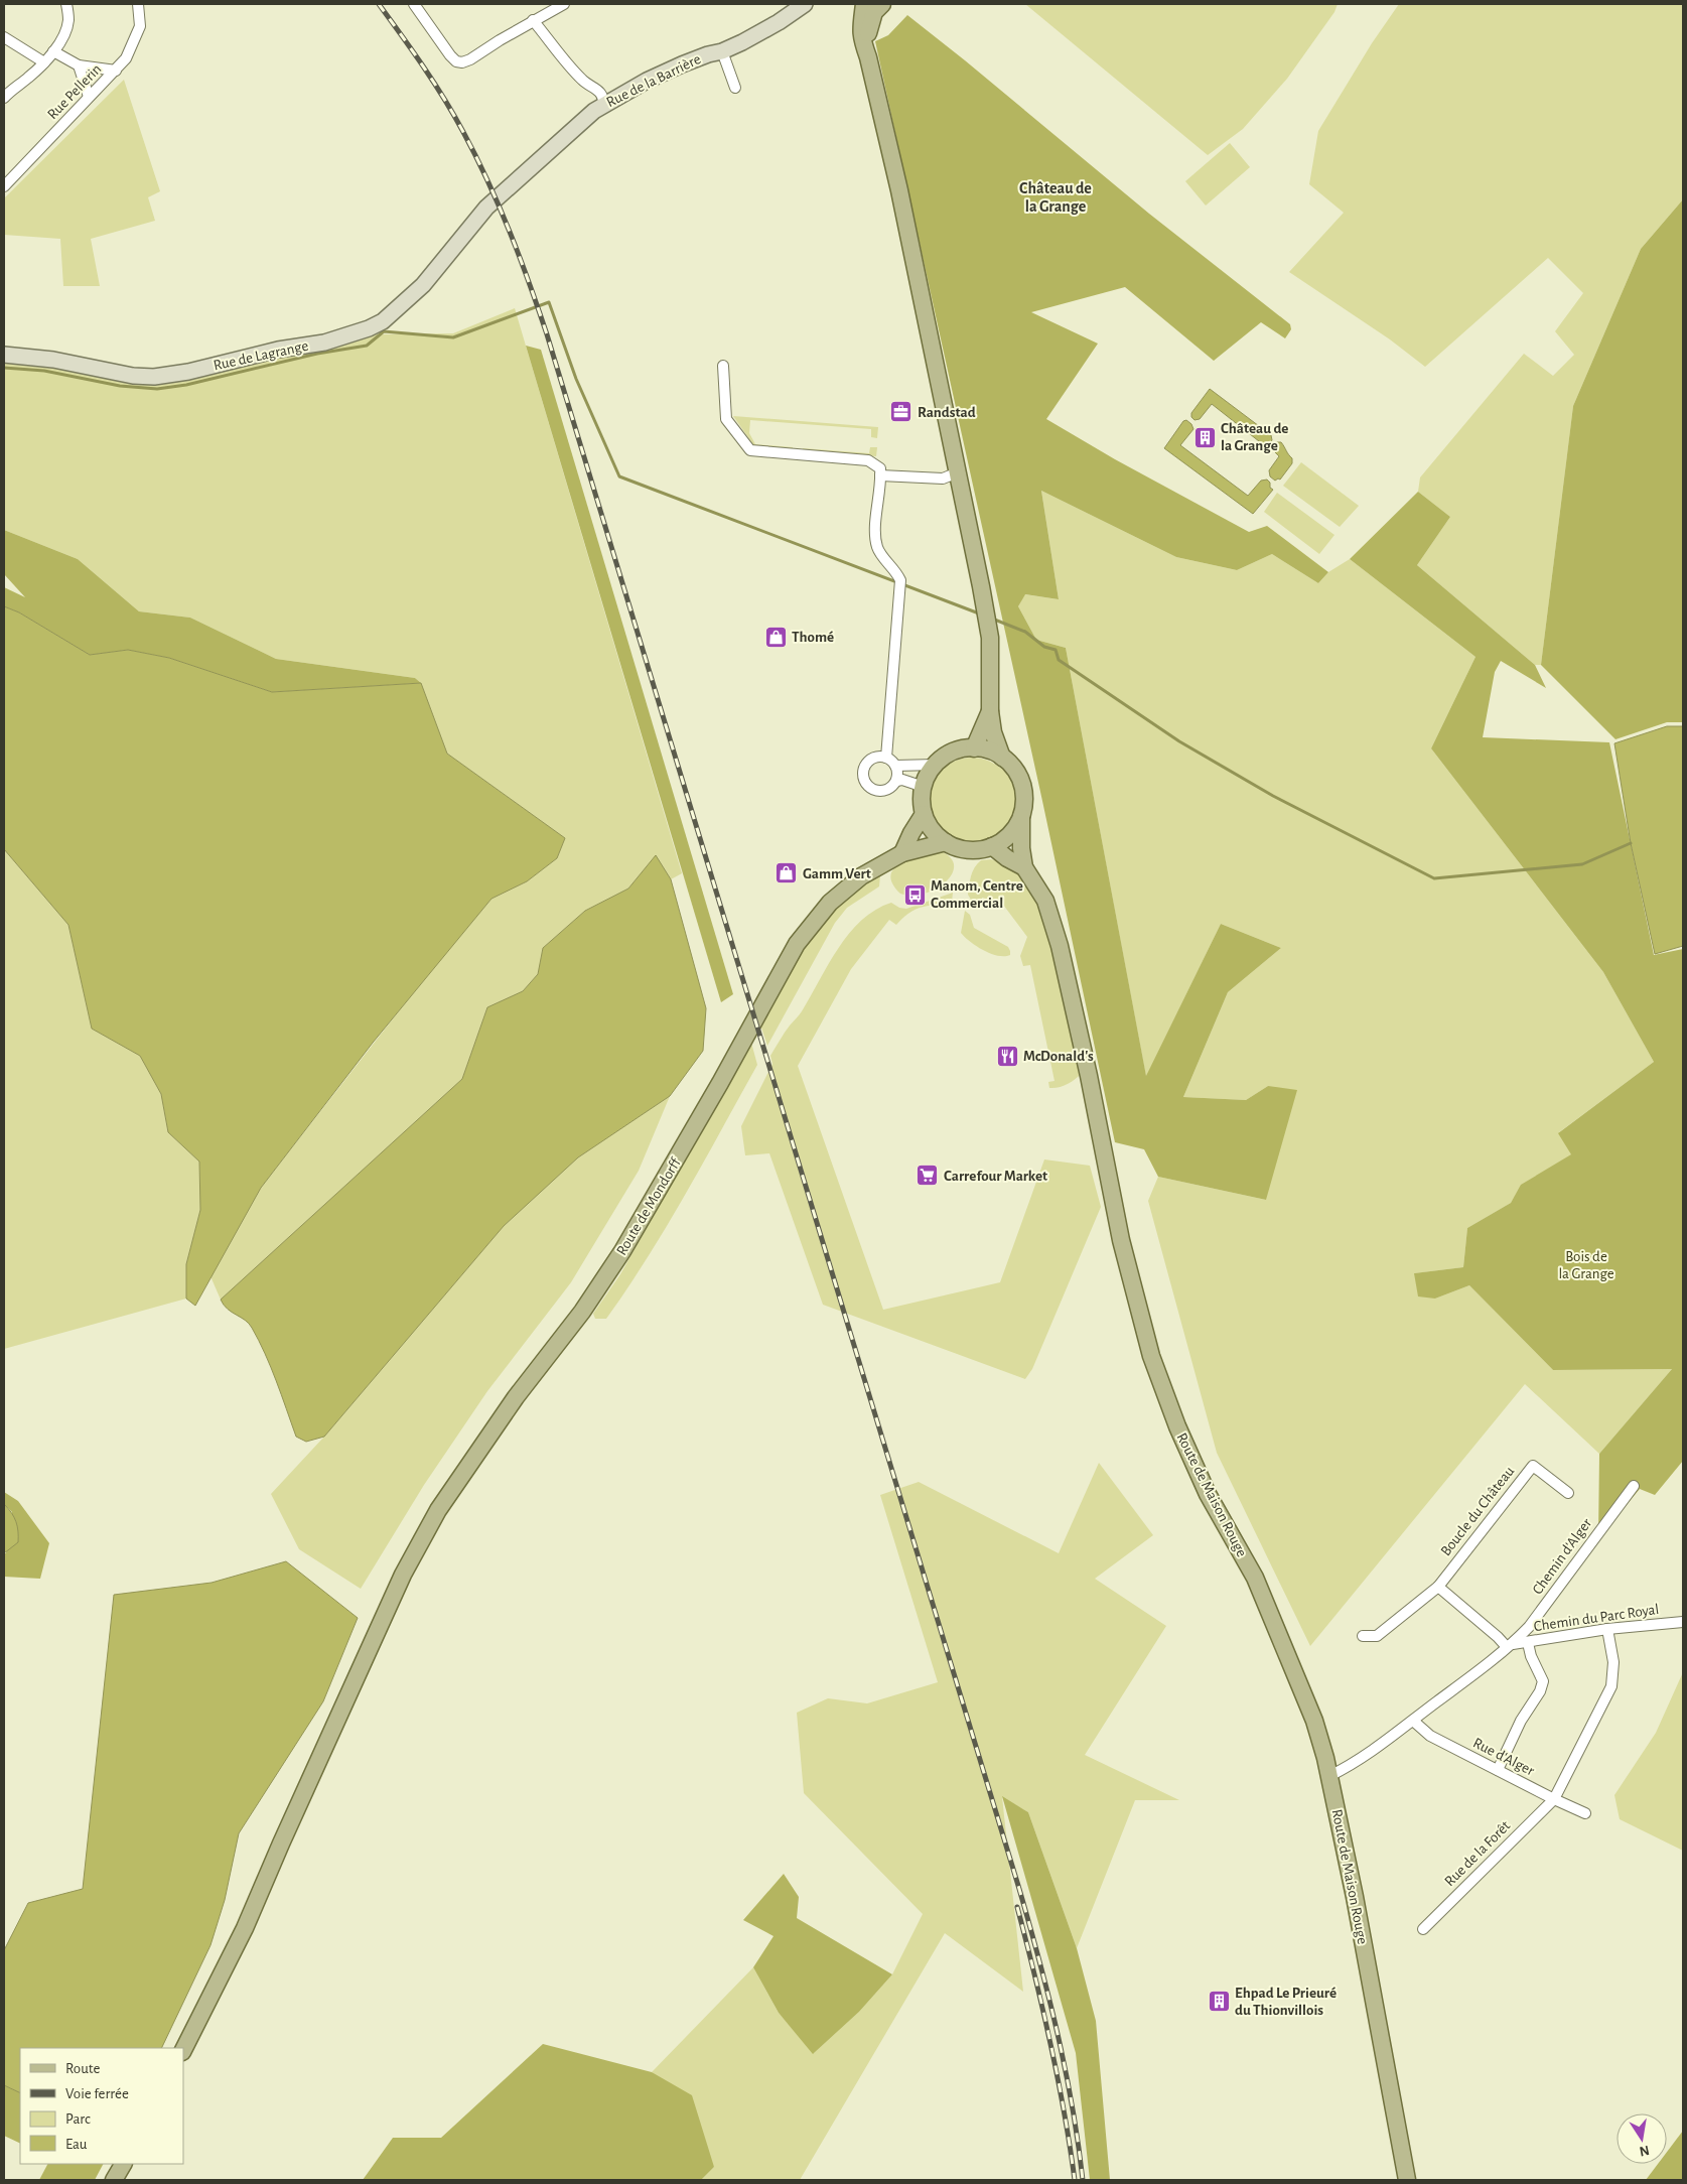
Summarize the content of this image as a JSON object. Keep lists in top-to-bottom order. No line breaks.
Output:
{"streets":{"main road":["Route de Mondorff","Route de Maison Rouge"],"street":["Rue de la Barrière","Rue Pellerin","Rue de Lagrange","Boucle du Château","Chemin d'Alger","Chemin du Parc Royal","Rue d'Alger","Rue de la Forêt"]},"crossings":[["Rue de la Barrière","Rue de Lagrange"],["Chemin d'Alger","Chemin du Parc Royal"],["Chemin du Parc Royal","Rue de la Forêt"],["Rue d'Alger","Rue de la Forêt"]],"districts":["Château de la Grange"],"parks":["Bois de la Grange"],"places":{"office":["Randstad"],"building":["Château de la Grange","Ehpad Le Prieuré du Thionvillois"],"shop":["Thomé","Gamm Vert"],"bus stop":["Manom, Centre Commercial"],"restaurant":["McDonald's"],"supermarket":["Carrefour Market"]},"legend":["Route","Voie ferrée","Parc","Eau"],"north":"bottom"}
